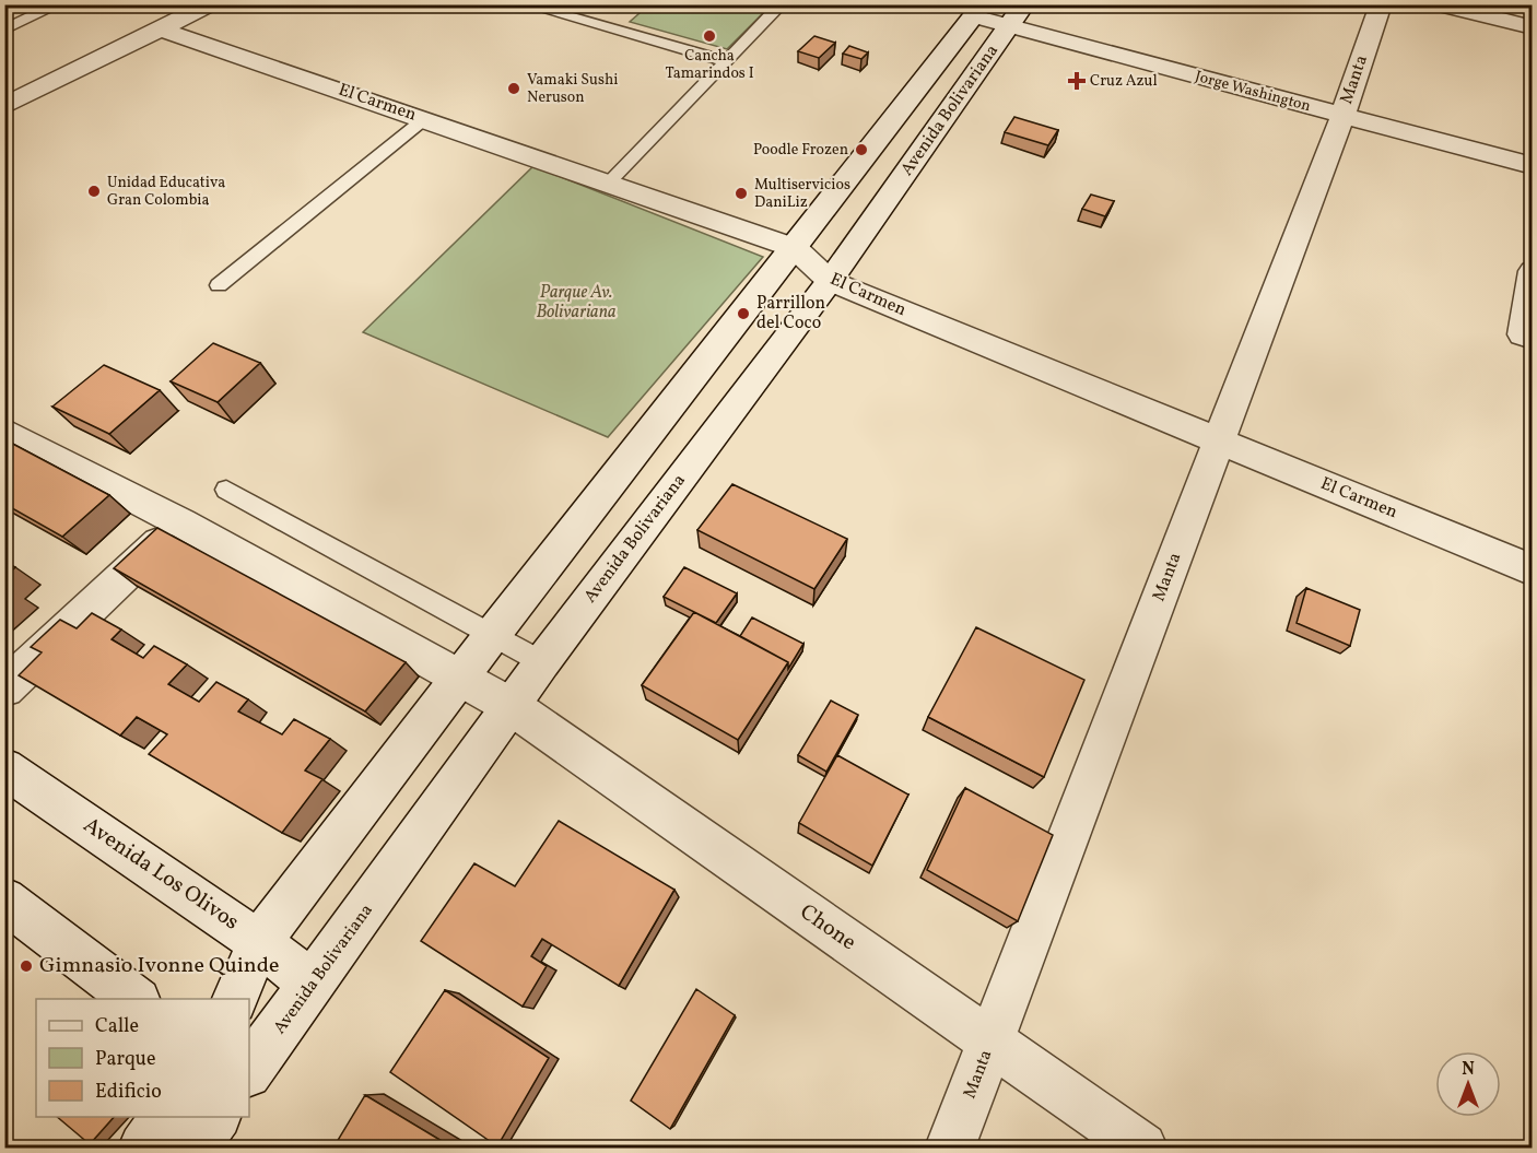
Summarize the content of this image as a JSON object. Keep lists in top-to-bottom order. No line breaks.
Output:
{"streets":{"street":["Manta","Jorge Washington","El Carmen","Avenida Bolivariana","Avenida Los Olivos","Chone"]},"crossings":[["Manta","Jorge Washington"],["Manta","El Carmen"],["Manta","Chone"],["Jorge Washington","Avenida Bolivariana"],["El Carmen","Avenida Bolivariana"],["Avenida Bolivariana","Avenida Los Olivos"],["Avenida Bolivariana","Chone"]],"parks":["Parque Av. Bolivariana"],"places":{"other":["Cancha Tamarindos I","Vamaki Sushi Neruson","Poodle Frozen","Unidad Educativa Gran Colombia","Multiservicios DaniLiz","Parrillon del Coco","Gimnasio Ivonne Quinde"],"health":["Cruz Azul"]},"legend":["Calle","Parque","Edificio"],"north":"top"}
